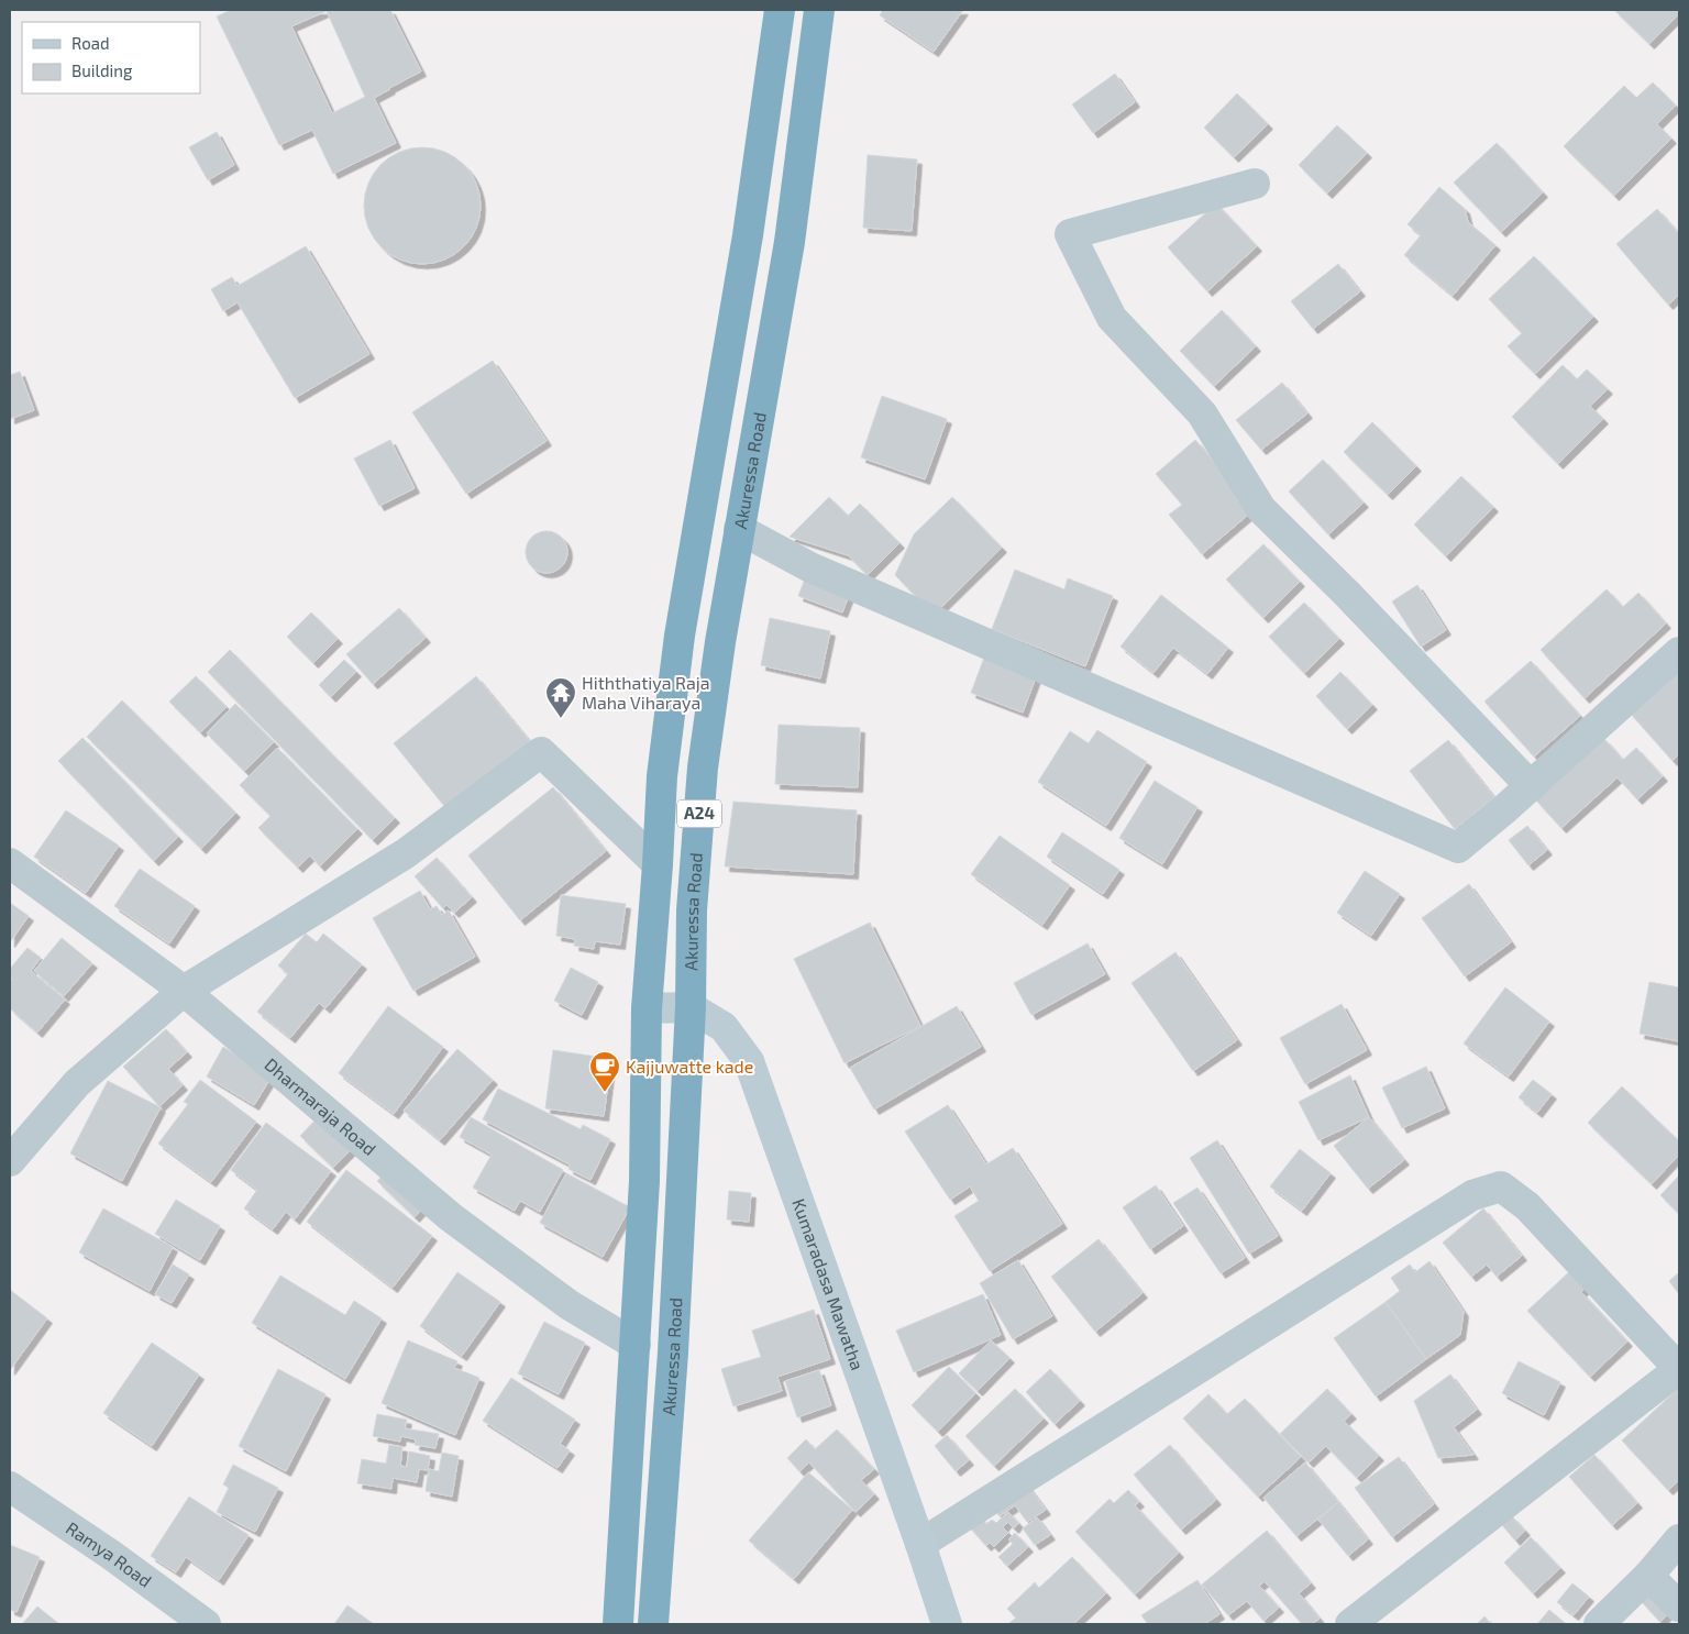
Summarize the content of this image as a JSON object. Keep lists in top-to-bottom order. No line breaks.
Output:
{"streets":{"highway":["Akuressa Road","A24"],"main road":["Kumaradasa Mawatha"],"street":["Dharmaraja Road","Ramya Road"]},"crossings":[["Akuressa Road","Dharmaraja Road"],["Akuressa Road","Kumaradasa Mawatha"]],"places":{"temple":["Hiththatiya Raja Maha Viharaya"],"cafe":["Kajjuwatte kade"]},"legend":["Road","Building"]}
